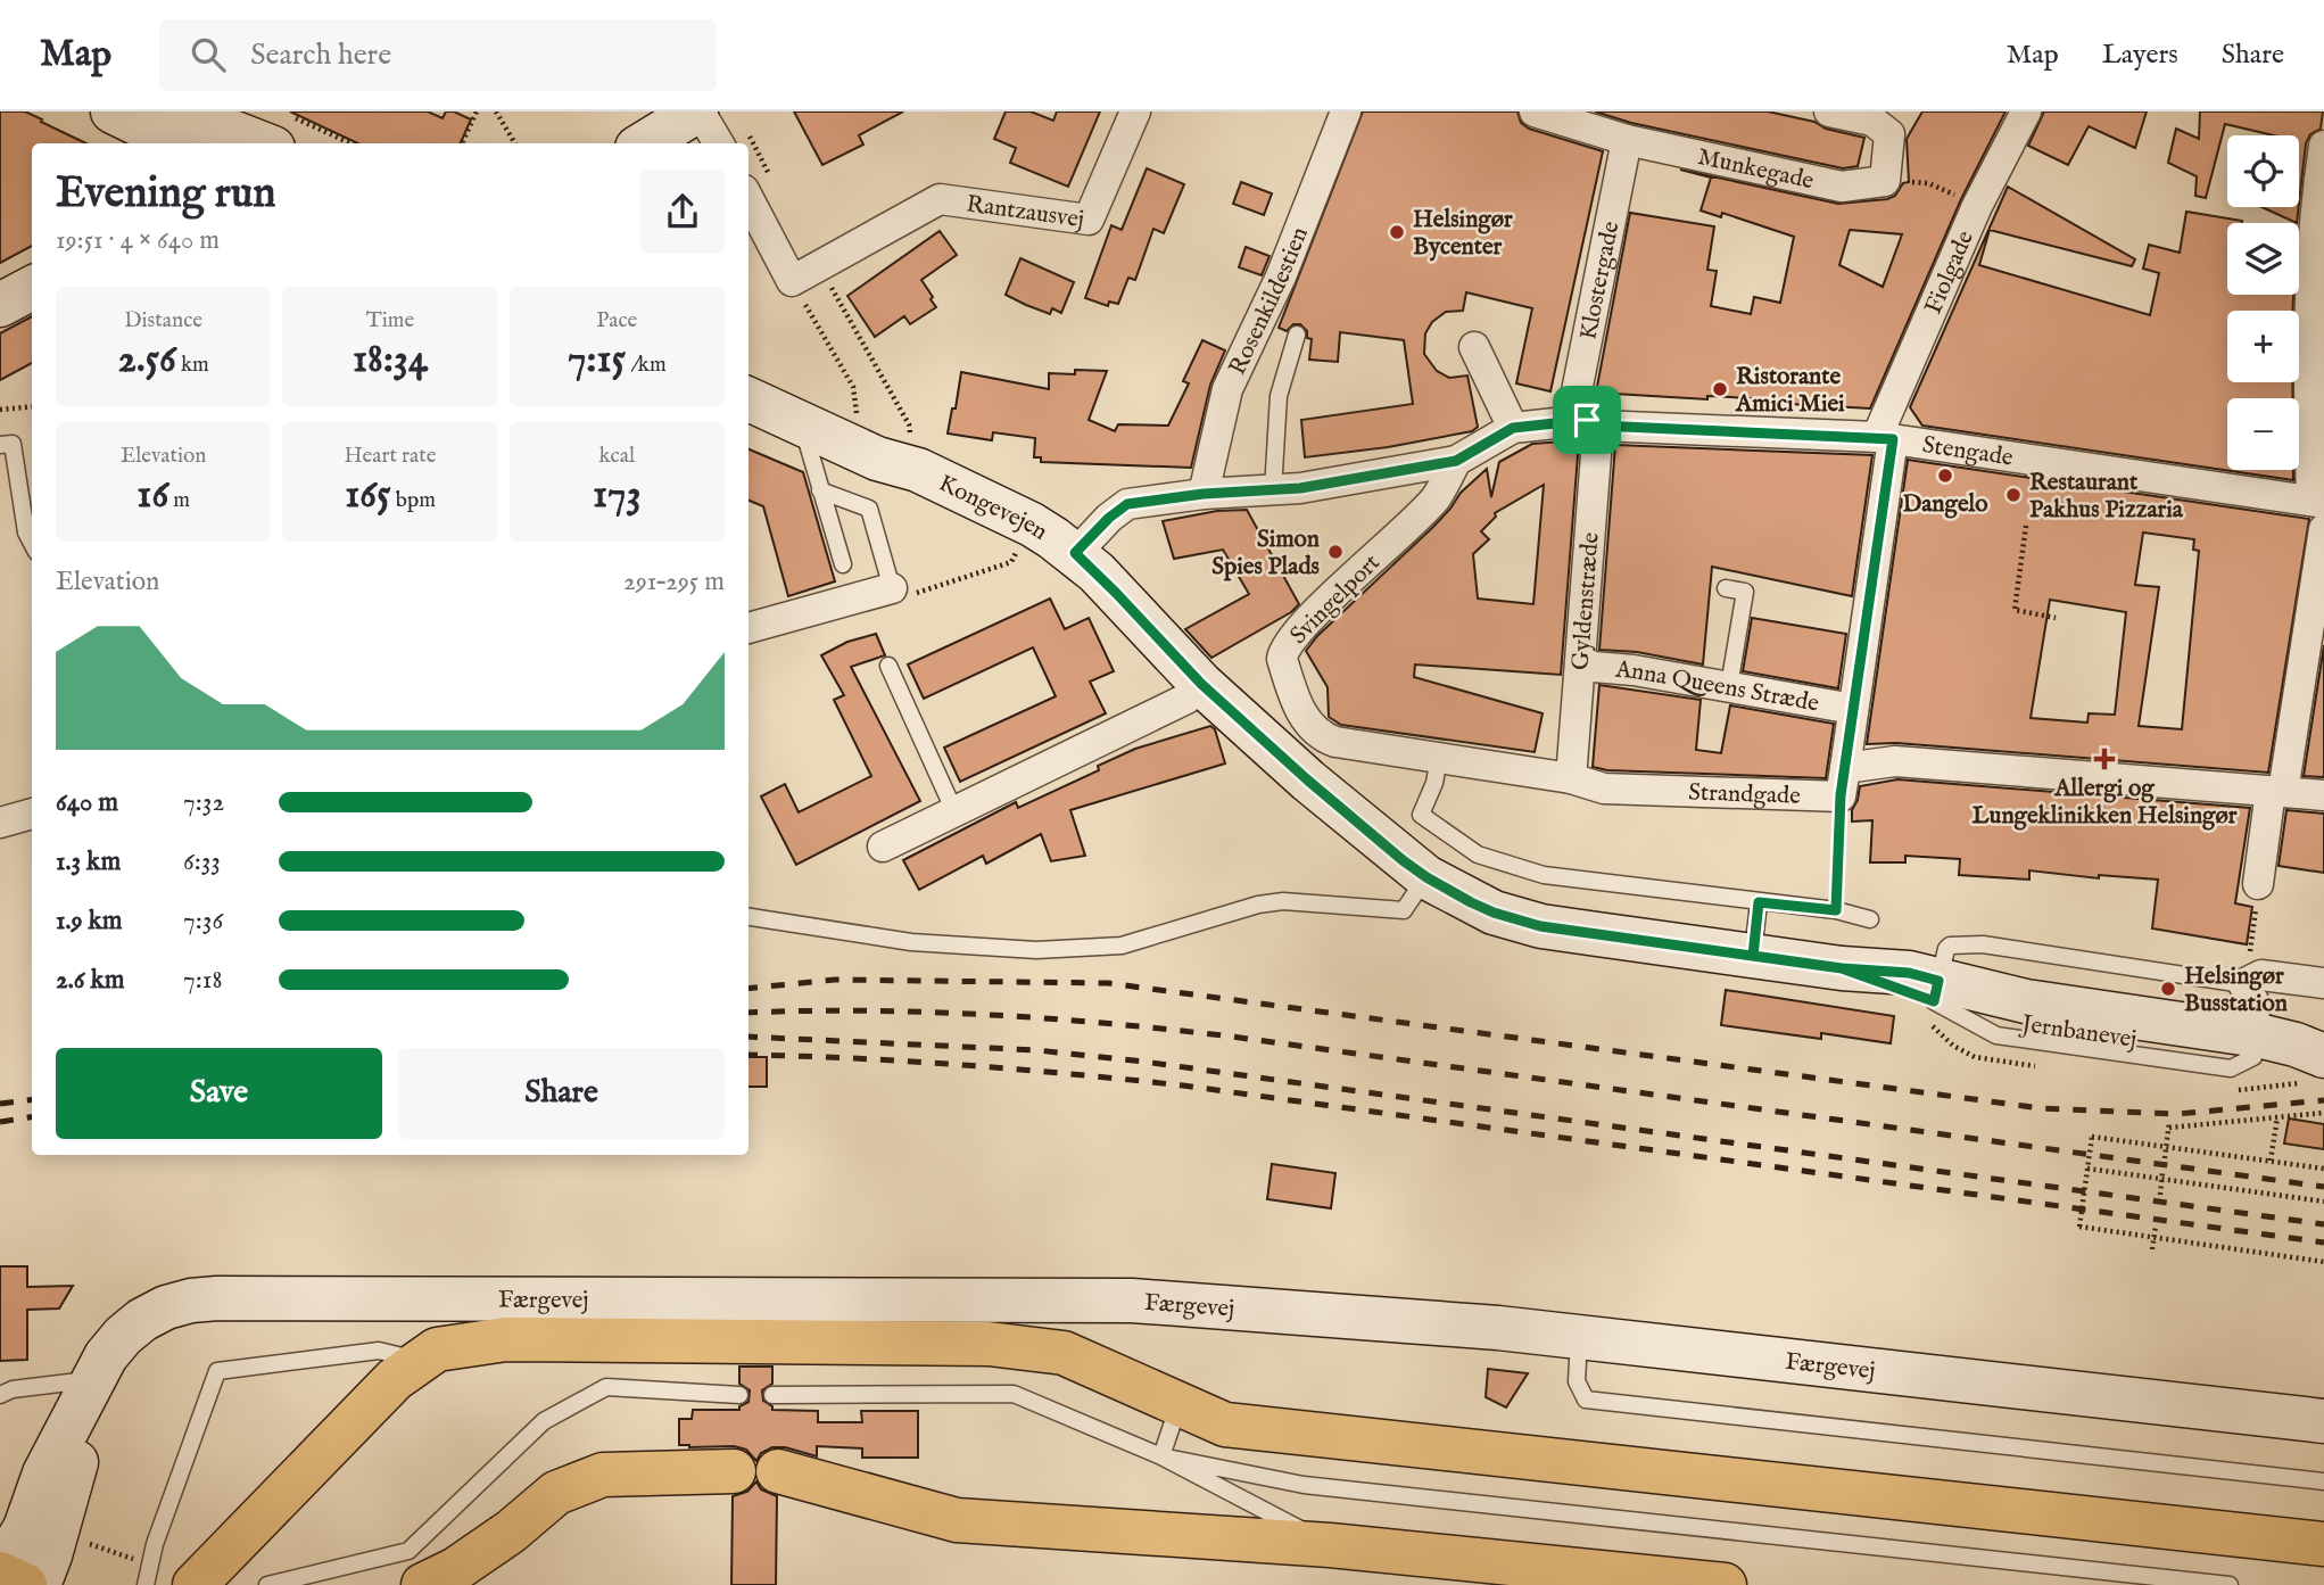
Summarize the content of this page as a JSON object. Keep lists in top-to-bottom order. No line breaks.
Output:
{"streets":{"street":["Munkegade","Rantzausvej","Fiolgade","Klostergade","Rosenkildestien","Stengade","Kongevejen","Svingelport","Gyldenstræde","Anna Queens Stræde","Strandgade","Jernbanevej","Færgevej"]},"crossings":[["Munkegade","Klostergade"],["Fiolgade","Stengade"],["Fiolgade","Anna Queens Stræde"],["Fiolgade","Strandgade"],["Klostergade","Stengade"],["Klostergade","Gyldenstræde"],["Rosenkildestien","Stengade"],["Stengade","Kongevejen"],["Stengade","Svingelport"],["Stengade","Gyldenstræde"],["Kongevejen","Jernbanevej"],["Svingelport","Strandgade"],["Gyldenstræde","Anna Queens Stræde"],["Gyldenstræde","Strandgade"]],"places":{"other":["Helsingør Bycenter","Ristorante Amici Miei","Dangelo","Restaurant Pakhus Pizzaria","Simon Spies Plads","Helsingør Busstation"],"health":["Allergi og Lungeklinikken Helsingør"]},"page":{"header":"Map","search":"Search here","nav":["Map","Layers","Share"],"map_buttons":["+","−"],"heading":["Evening run","19:51 · 4 × 640 m"],"stats":[["Distance","2.56 km"],["Time","18:34"],["Pace","7:15 /km"],["Elevation","16 m"],["Heart rate","165 bpm"],["kcal","173"]],"chart":["Elevation","291–295 m"],"list":[{"name":"640 m","note":"7:32"},{"name":"1.3 km","note":"6:33"},{"name":"1.9 km","note":"7:36"},{"name":"2.6 km","note":"7:18"}],"buttons":["Save","Share"]}}
